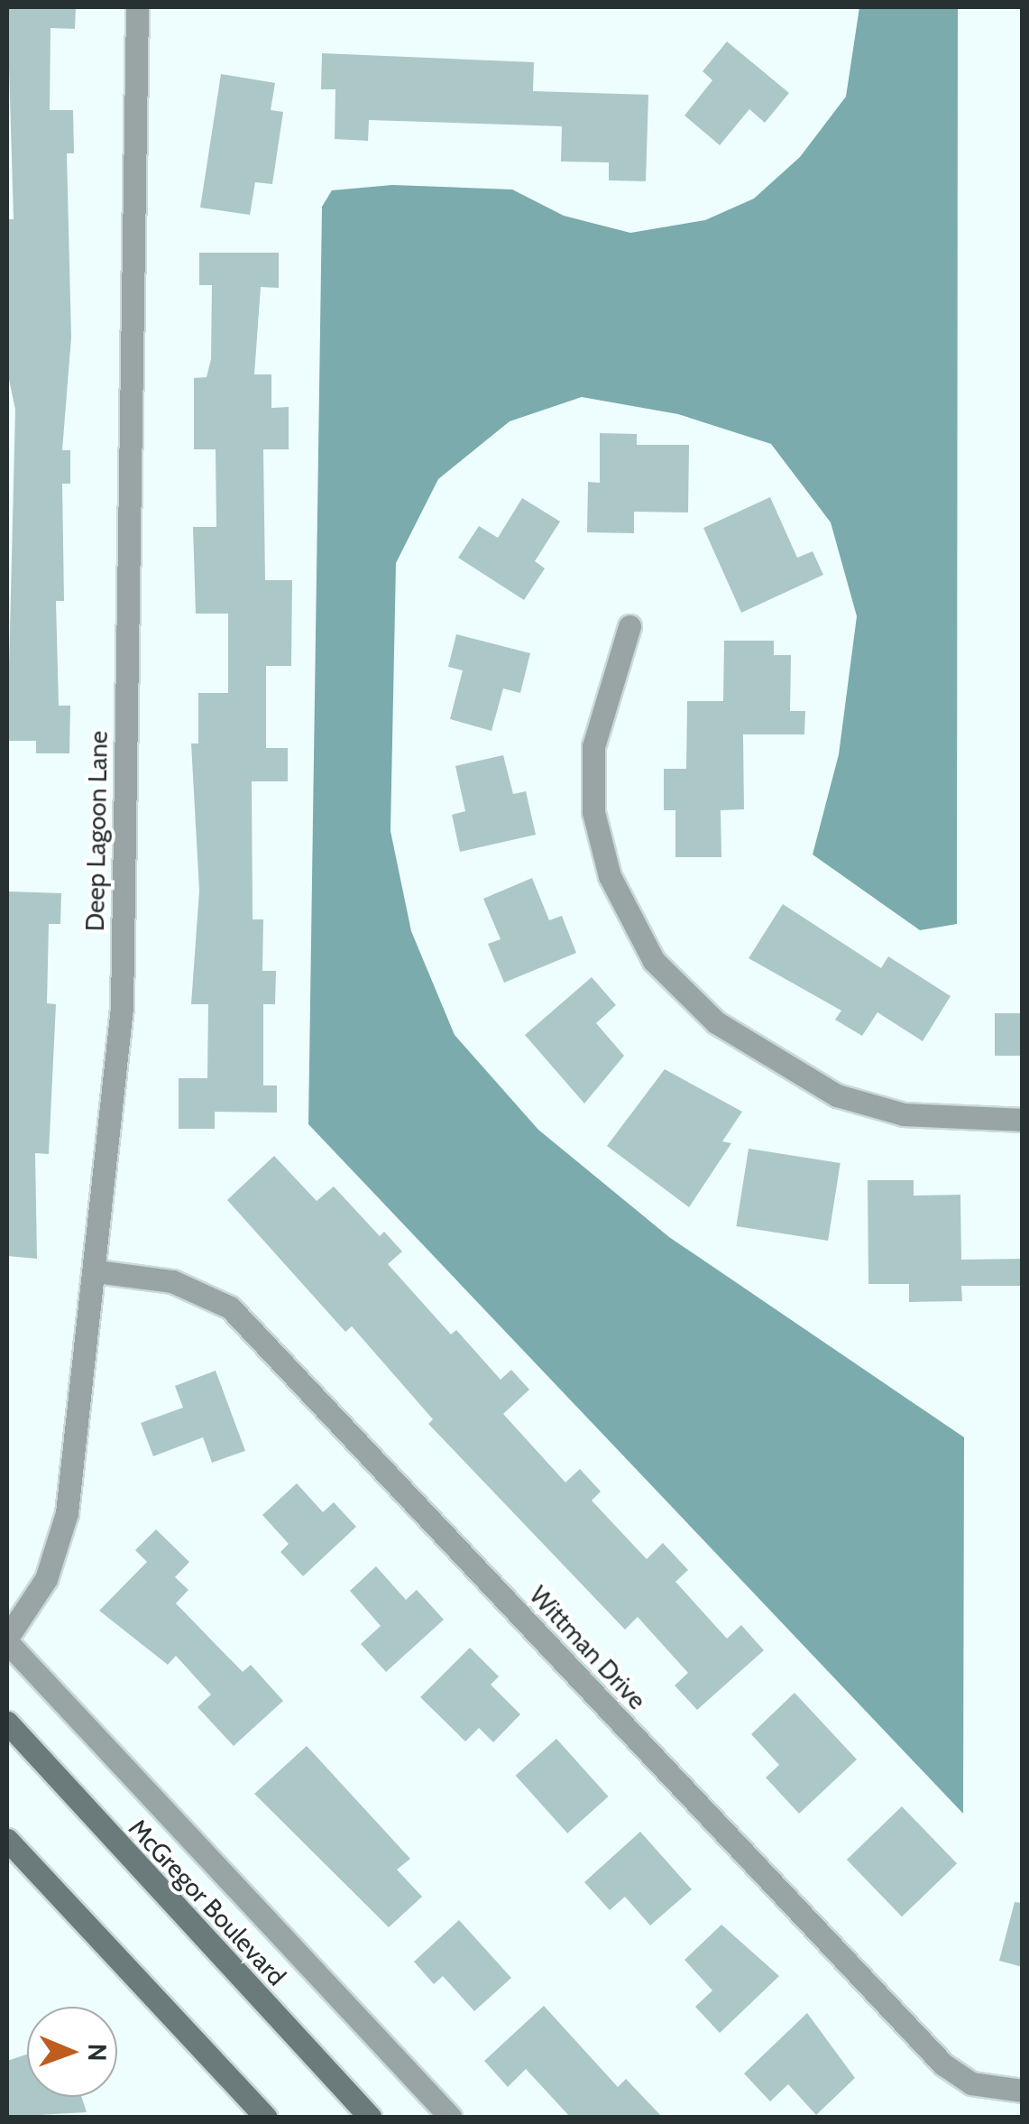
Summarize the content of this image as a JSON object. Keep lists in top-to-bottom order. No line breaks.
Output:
{"streets":{"main road":["McGregor Boulevard"],"street":["Deep Lagoon Lane","Wittman Drive"]},"crossings":[["Deep Lagoon Lane","Wittman Drive"]],"north":"right"}
